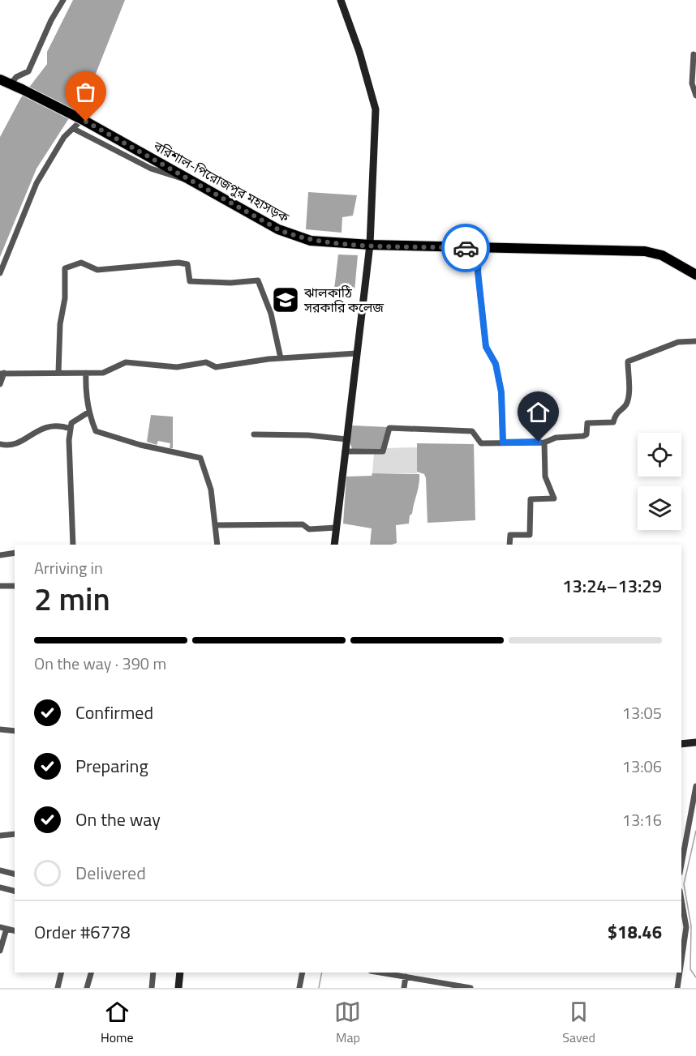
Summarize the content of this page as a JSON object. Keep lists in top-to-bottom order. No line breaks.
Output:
{"streets":{"highway":["বরিশাল-পিরোজপুর মহাসড়ক"]},"places":{"school or university":["ঝালকাঠি সরকারি কলেজ"]},"page":{"heading":["2 min","Arriving in","13:24–13:29"],"panel":["Order #6778","$18.46"],"bar":"On the way · 390 m","list":[["Confirmed","13:05"],["Preparing","13:06"],["On the way","13:16"],"Delivered"],"tabs":["Home","Map","Saved"]}}
